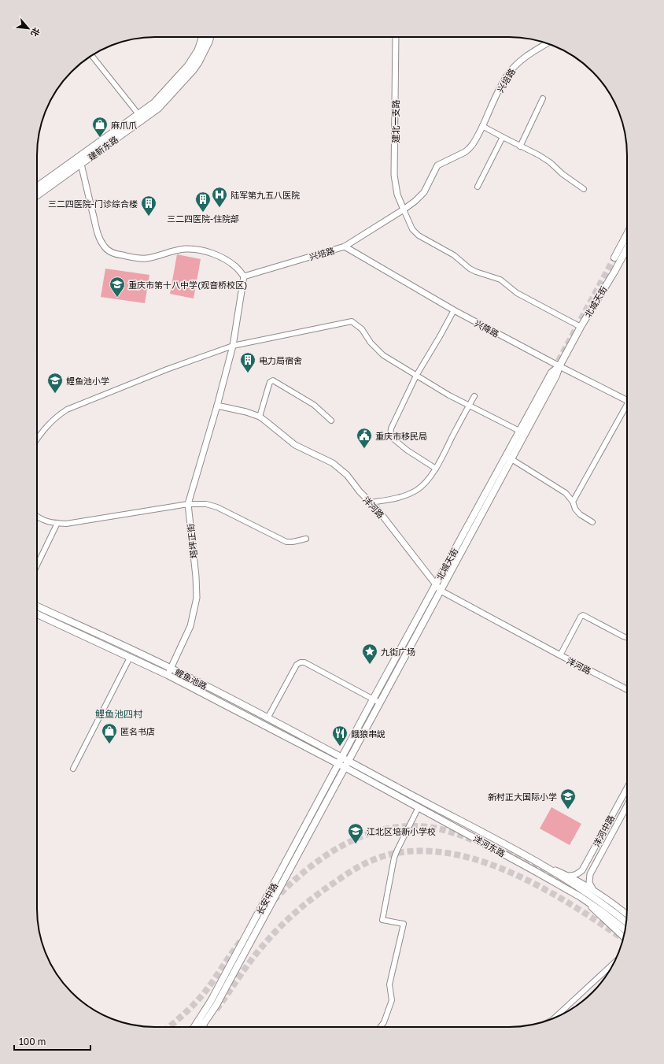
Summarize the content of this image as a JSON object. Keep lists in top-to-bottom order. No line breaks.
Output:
{"streets":{"main road":["建新东路","北城天街","鲤鱼池路","洋河东路","长安中路"],"street":["兴培路","建北一支路","兴降路","洋河路","塔坪正街","洋河中路"]},"crossings":[["兴培路","建北一支路"],["兴培路","兴降路"],["北城天街","兴降路"],["北城天街","洋河路"],["北城天街","鲤鱼池路"],["北城天街","洋河东路"],["北城天街","长安中路"],["洋河路","塔坪正街"],["塔坪正街","鲤鱼池路"],["鲤鱼池路","洋河东路"],["鲤鱼池路","长安中路"],["洋河东路","长安中路"]],"districts":["鲤鱼池四村"],"places":{"shop":["麻爪爪","匿名书店"],"hospital":["陆军第九五八医院"],"building":["三二四医院-住院部","三二四医院-门诊综合楼","电力局宿舍"],"school or university":["重庆市第十八中学(观音桥校区)","鲤鱼池小学","新村正大国际小学","江北区培新小学校"],"public building":["重庆市移民局"],"place":["九街广场"],"restaurant":["餓狼串說"]},"scale_bar":"100 m","north":"bottom right"}
